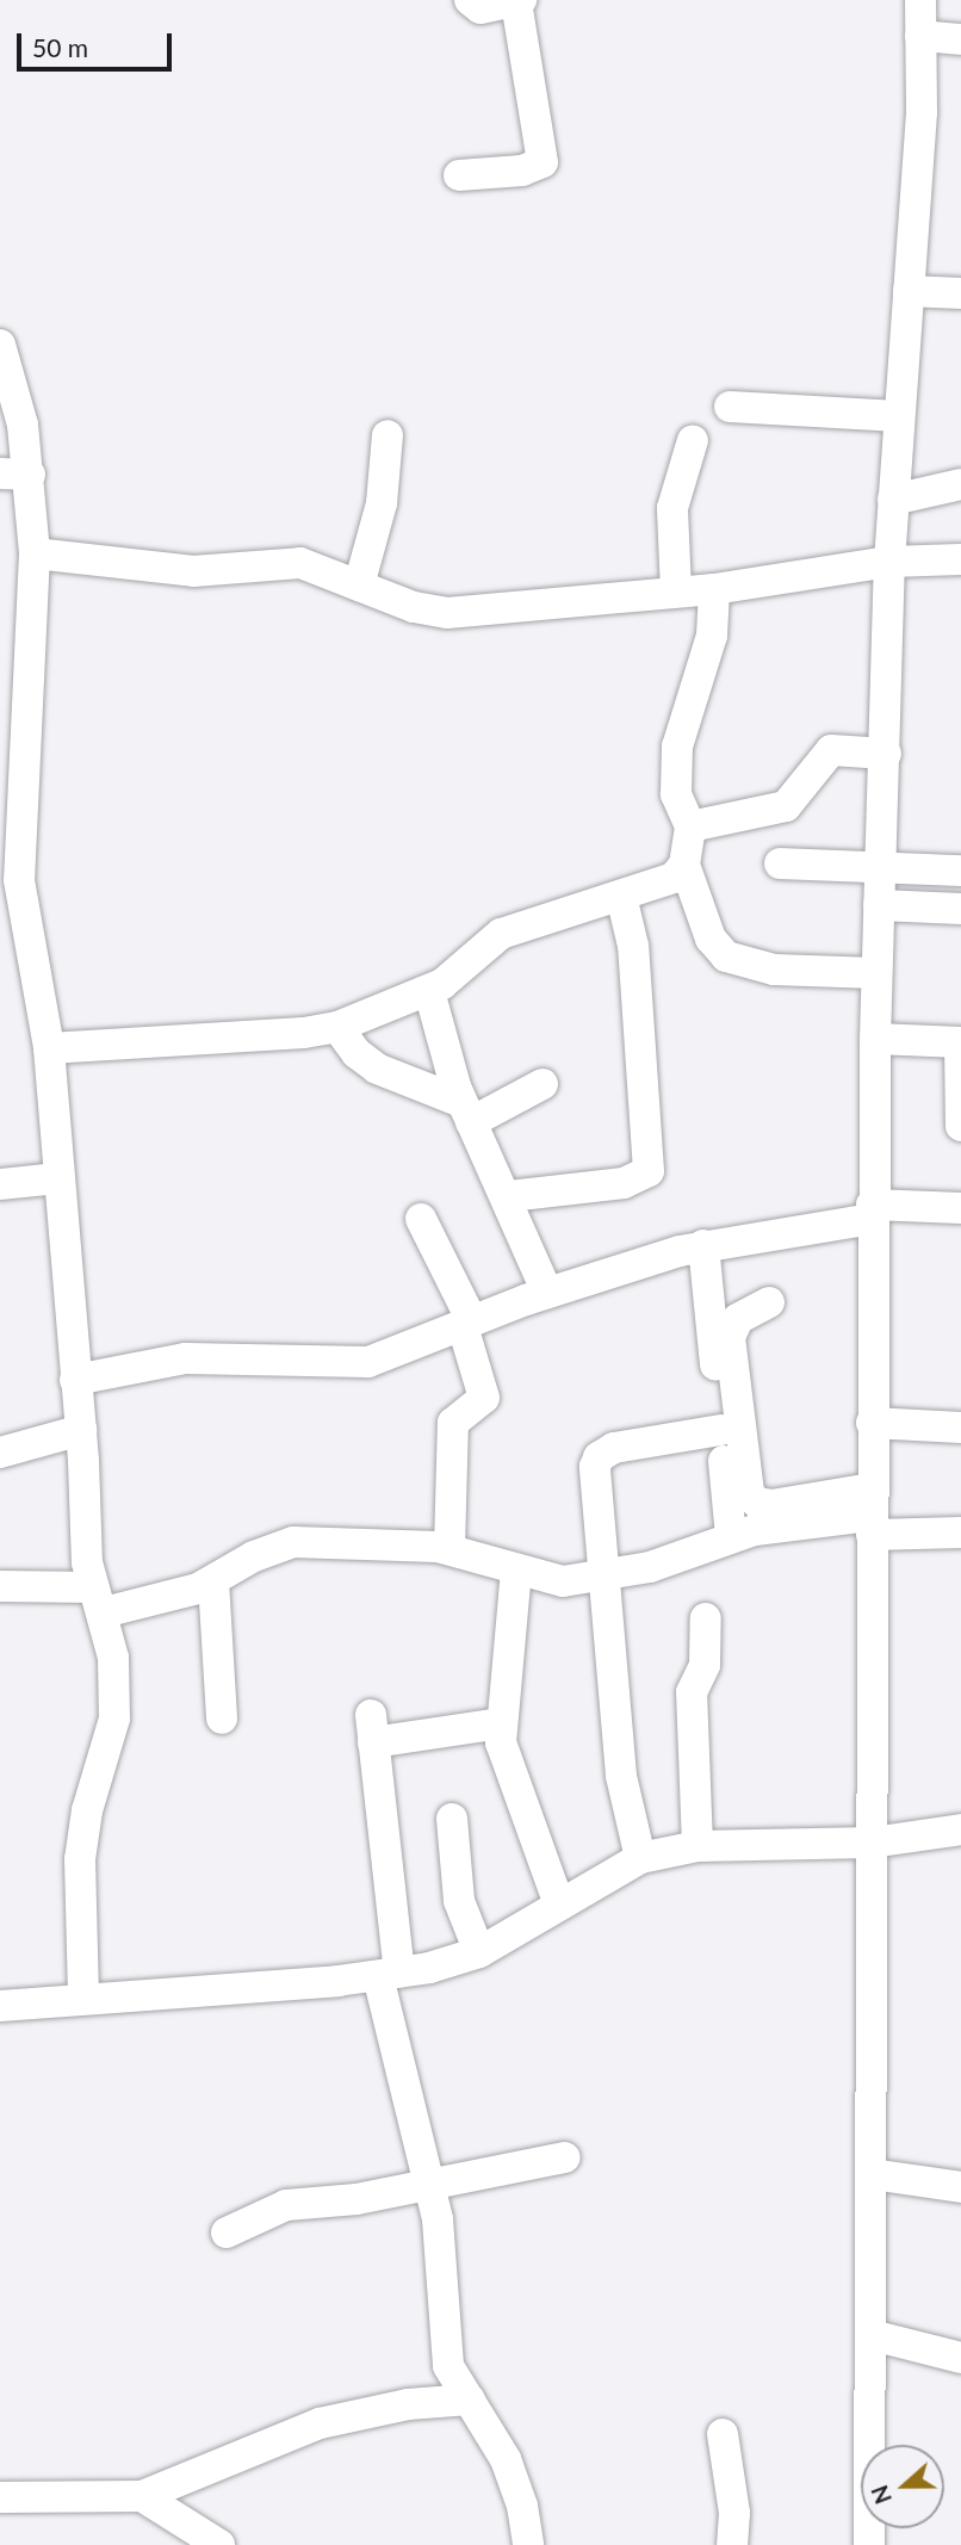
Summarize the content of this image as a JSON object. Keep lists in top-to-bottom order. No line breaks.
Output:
{"scale_bar":"50 m","north":"left"}
